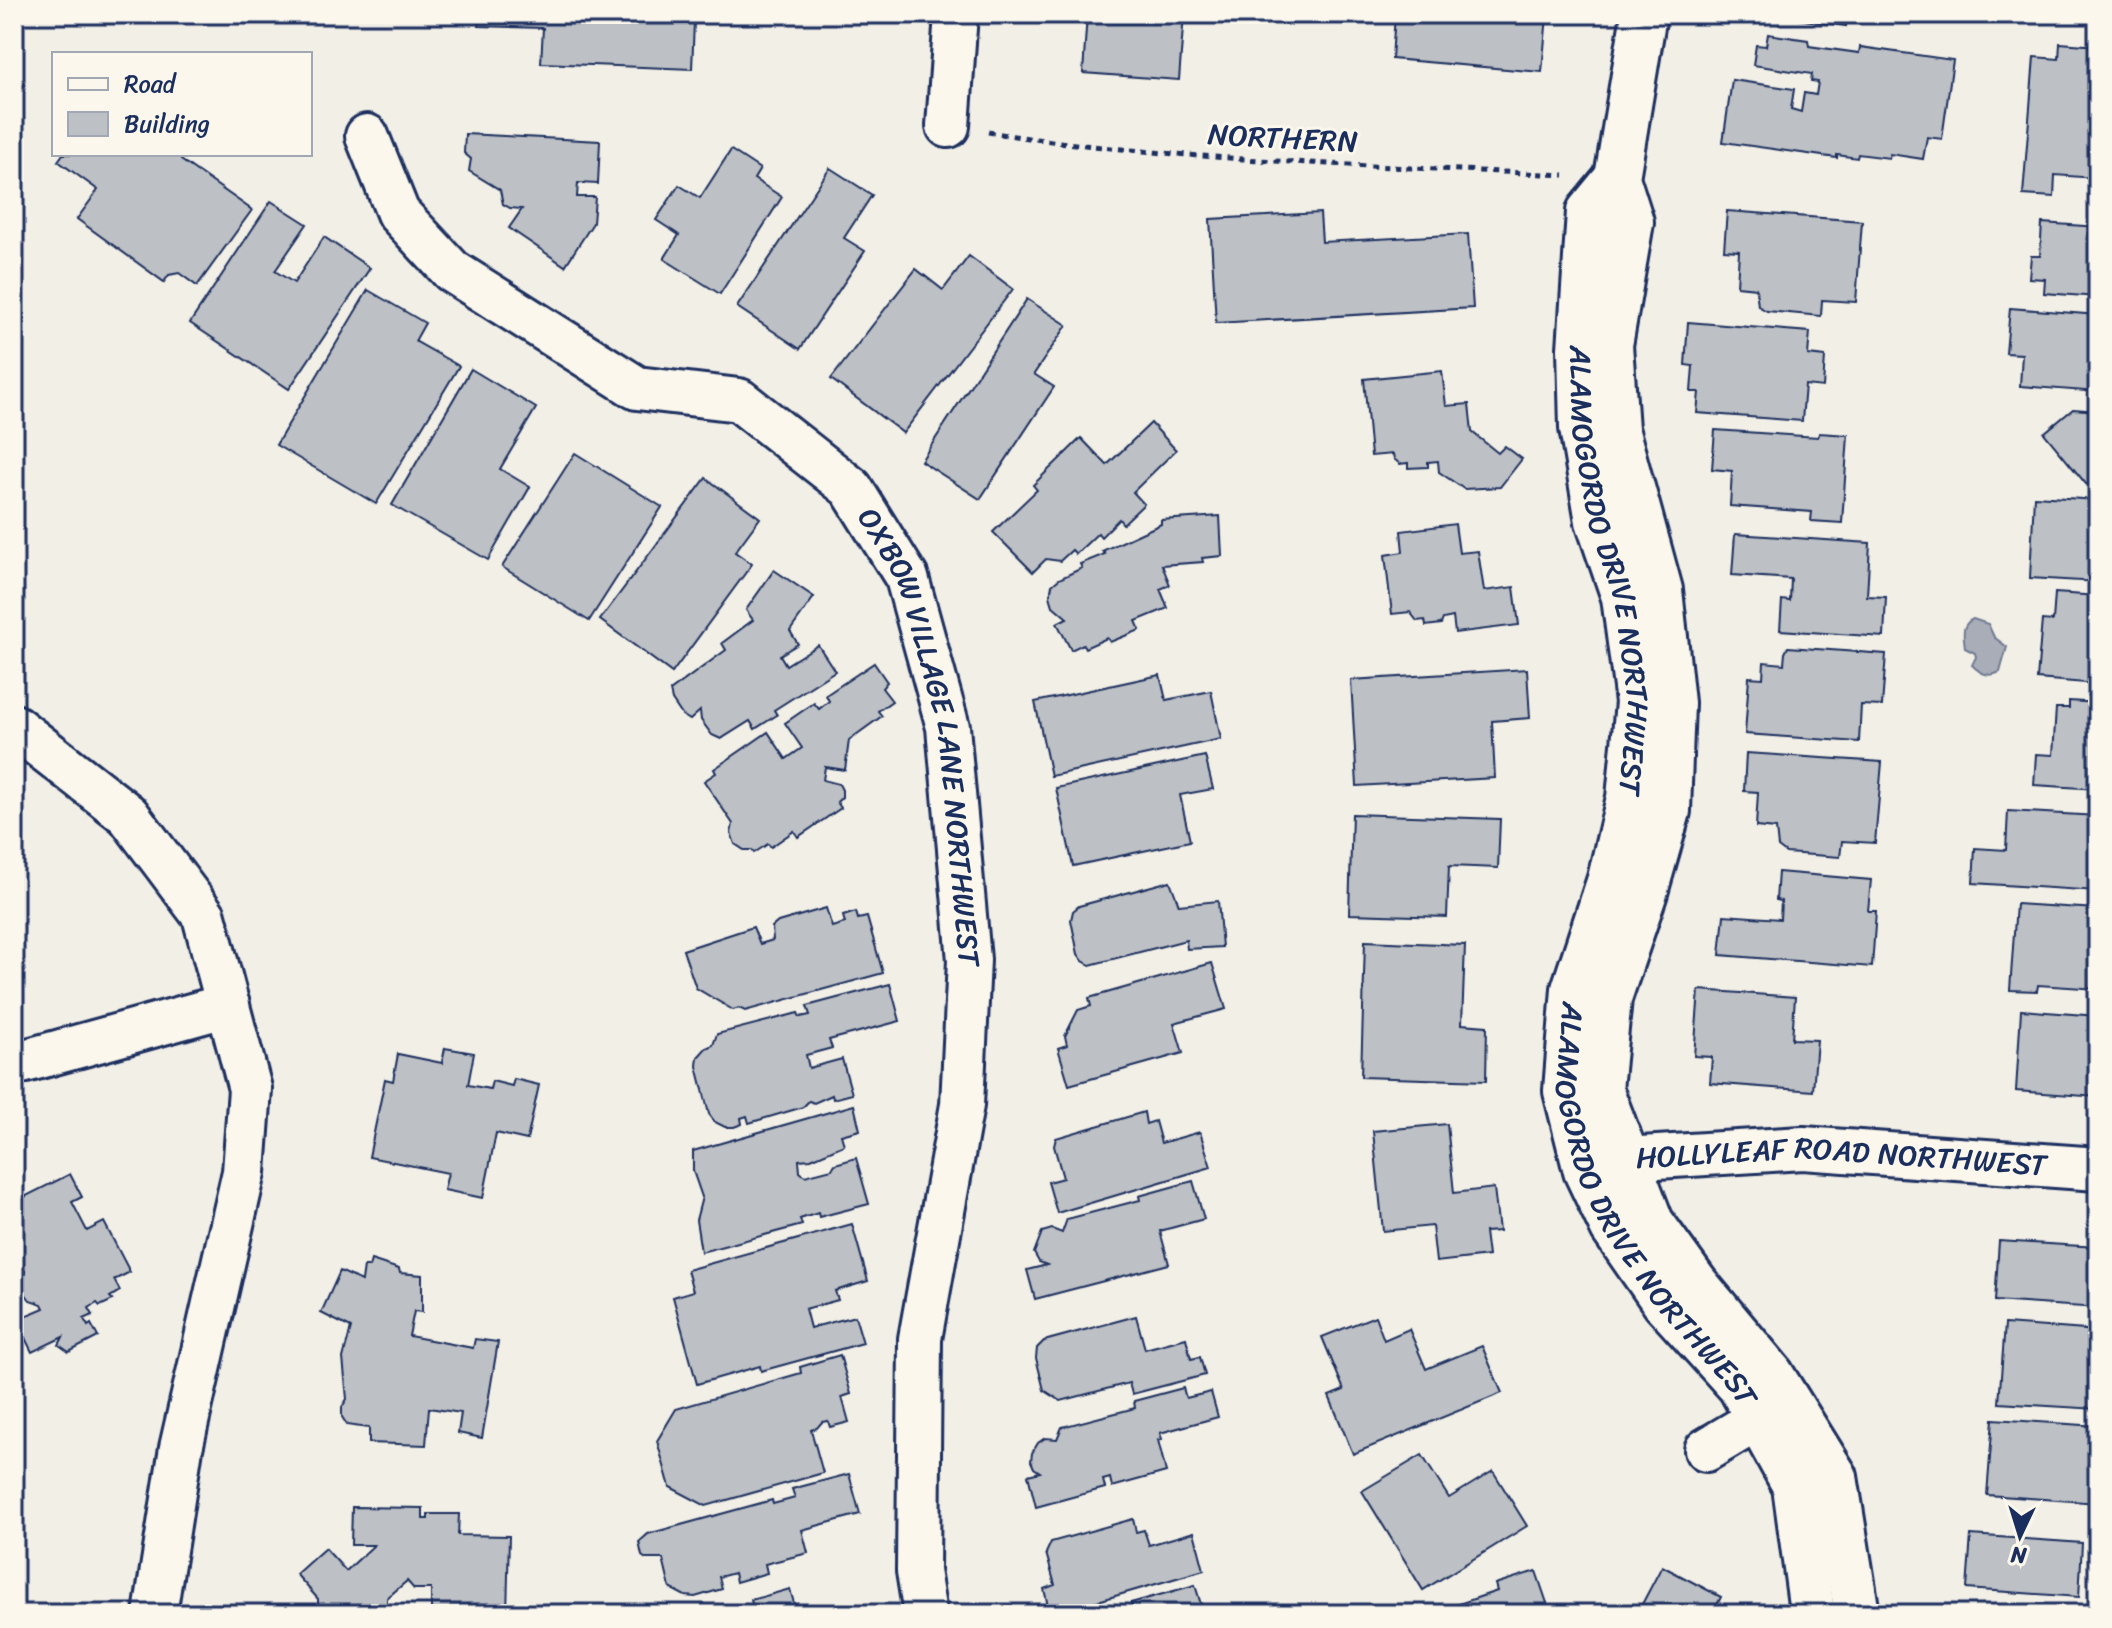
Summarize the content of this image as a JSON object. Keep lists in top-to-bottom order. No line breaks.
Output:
{"streets":{"street":["ALAMOGORDO DRIVE NORTHWEST","OXBOW VILLAGE LANE NORTHWEST","HOLLYLEAF ROAD NORTHWEST"],"path":["NORTHERN"]},"crossings":[["NORTHERN","ALAMOGORDO DRIVE NORTHWEST"],["ALAMOGORDO DRIVE NORTHWEST","HOLLYLEAF ROAD NORTHWEST"]],"legend":["Road","Building"],"north":"bottom"}
